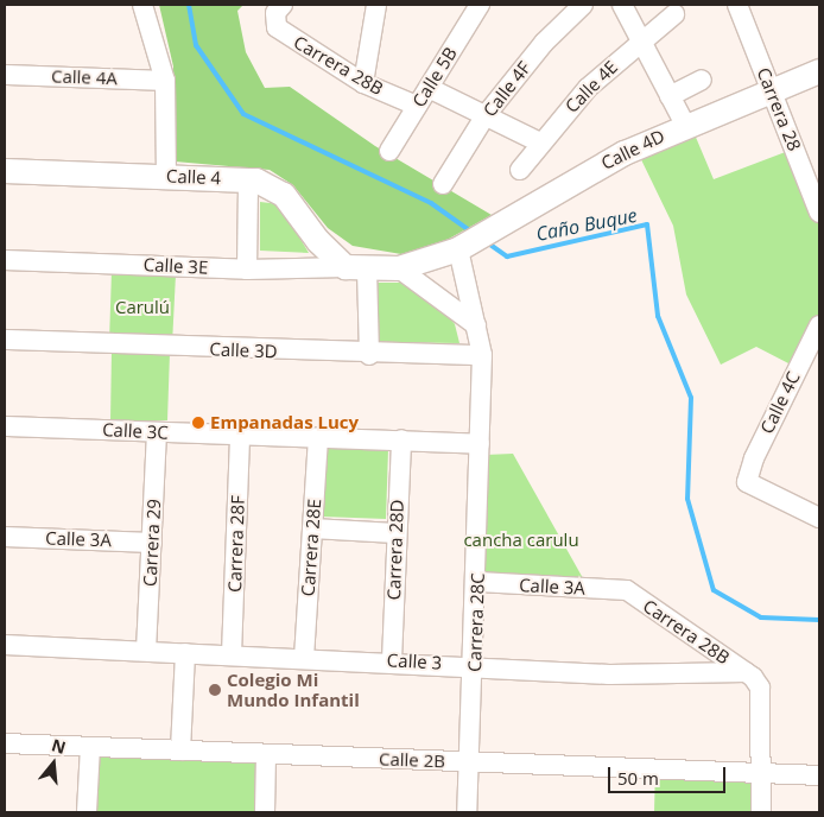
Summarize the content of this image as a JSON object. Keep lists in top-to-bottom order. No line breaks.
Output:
{"streets":{"street":["Carrera 28B","Calle 4A","Calle 5B","Calle 4E","Calle 4F","Carrera 28","Calle 4D","Calle 4","Calle 3E","Calle 3D","Calle 4C","Calle 3C","Calle 3A","Carrera 29","Carrera 28F","Carrera 28E","Carrera 28D","Carrera 28C","Calle 3","Calle 2B"]},"crossings":[["Carrera 28B","Calle 5B"],["Carrera 28B","Calle 3A"],["Carrera 28B","Calle 3"],["Carrera 28","Calle 4D"],["Calle 4D","Carrera 28C"],["Calle 4","Calle 3E"],["Calle 3D","Carrera 28C"],["Calle 3C","Carrera 29"],["Calle 3C","Carrera 28F"],["Calle 3C","Carrera 28E"],["Calle 3C","Carrera 28D"],["Calle 3C","Carrera 28C"],["Calle 3A","Carrera 29"],["Calle 3A","Carrera 28C"],["Carrera 29","Calle 3"],["Carrera 28F","Calle 3"],["Carrera 28E","Calle 3"],["Carrera 28D","Calle 3"],["Carrera 28C","Calle 3"],["Carrera 28C","Calle 2B"]],"water":["Caño Buque"],"parks":["Carulú","cancha carulu"],"places":["Empanadas Lucy","Colegio Mi Mundo Infantil"],"scale_bar":"50 m","north":"top"}
